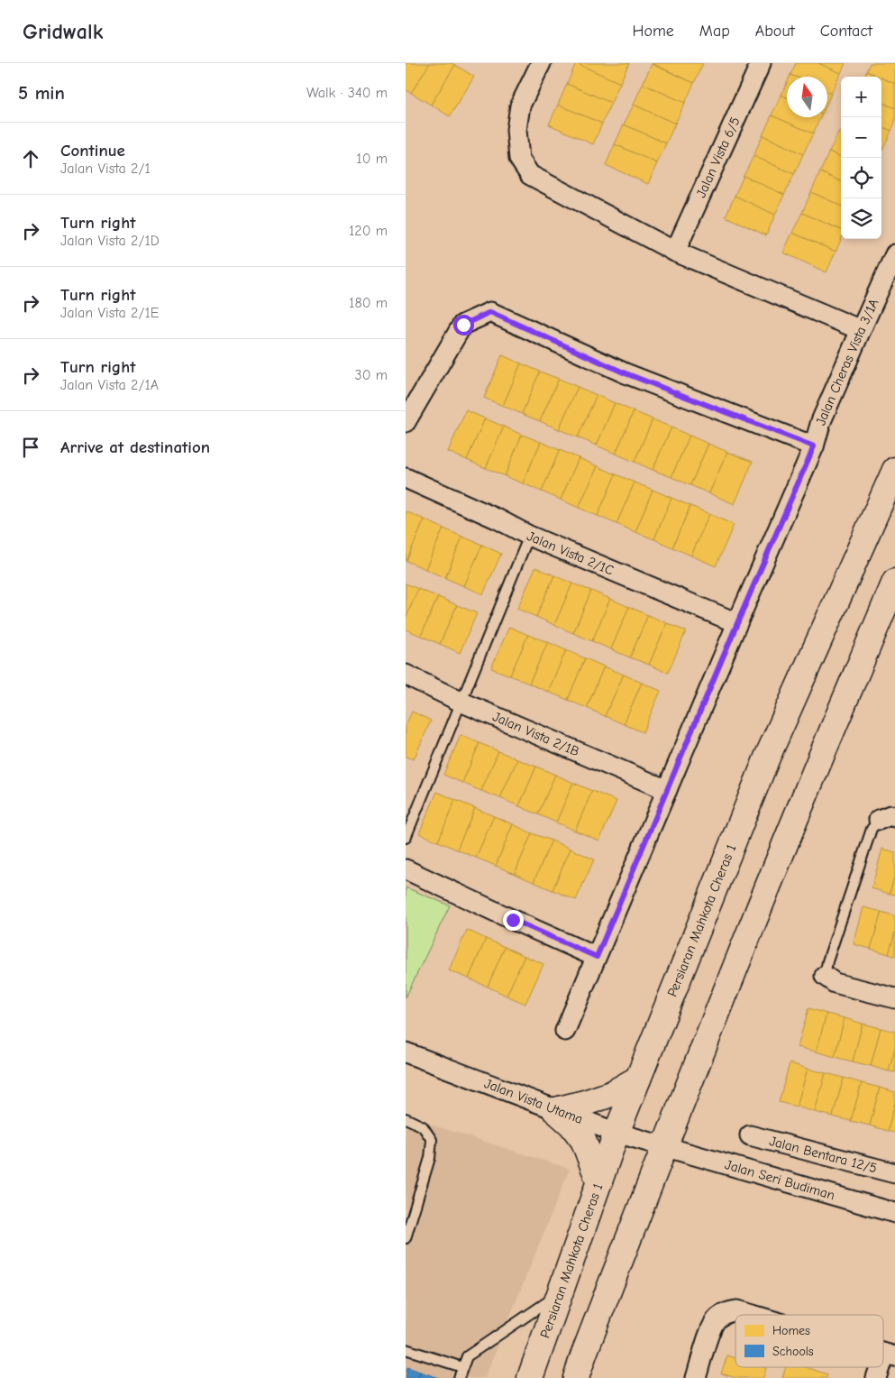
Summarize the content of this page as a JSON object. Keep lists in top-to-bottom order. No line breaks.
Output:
{"streets":{"main road":["Persiaran Mahkota Cheras 1"],"street":["Jalan Vista 6/5","Jalan Cheras Vista 3/1A","Jalan Vista 2/1C","Jalan Vista 2/1B","Jalan Vista Utama","Jalan Bentara 12/5","Jalan Seri Budiman"]},"crossings":[["Jalan Cheras Vista 3/1A","Jalan Vista 2/1C"],["Jalan Cheras Vista 3/1A","Jalan Vista 2/1B"],["Persiaran Mahkota Cheras 1","Jalan Vista Utama"],["Jalan Vista Utama","Jalan Seri Budiman"]],"legend":["Homes","Schools"],"north":"top","page":{"header":"Gridwalk","nav":["Home","Map","About","Contact"],"heading":["5 min","Walk · 340 m"],"map_buttons":["+","−"],"list":[["Continue","Jalan Vista 2/1","10 m"],["Turn right","Jalan Vista 2/1D","120 m"],["Turn right","Jalan Vista 2/1E","180 m"],["Turn right","Jalan Vista 2/1A","30 m"],"Arrive at destination"]}}
